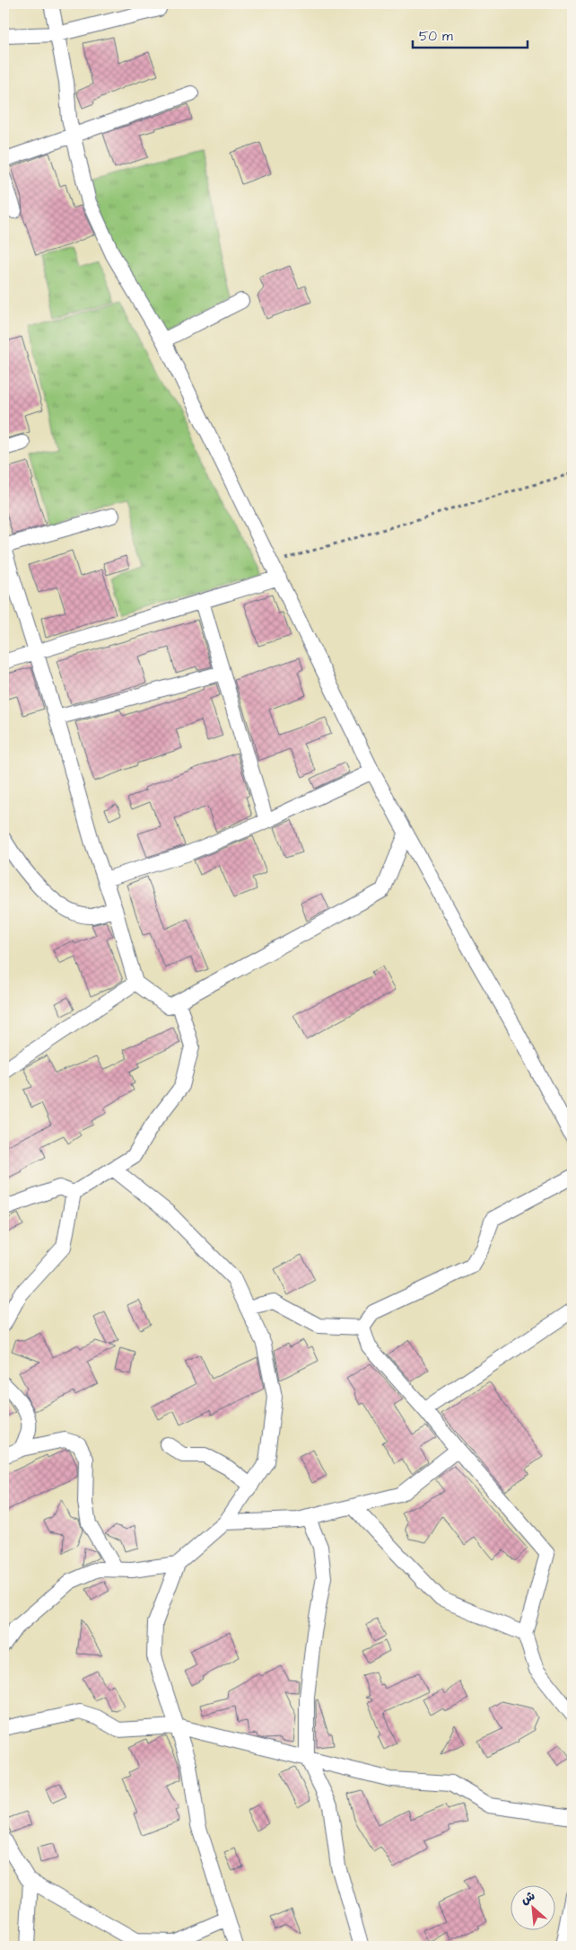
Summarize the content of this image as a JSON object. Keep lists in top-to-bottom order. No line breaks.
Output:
{"scale_bar":"50 m","north":"top left"}
